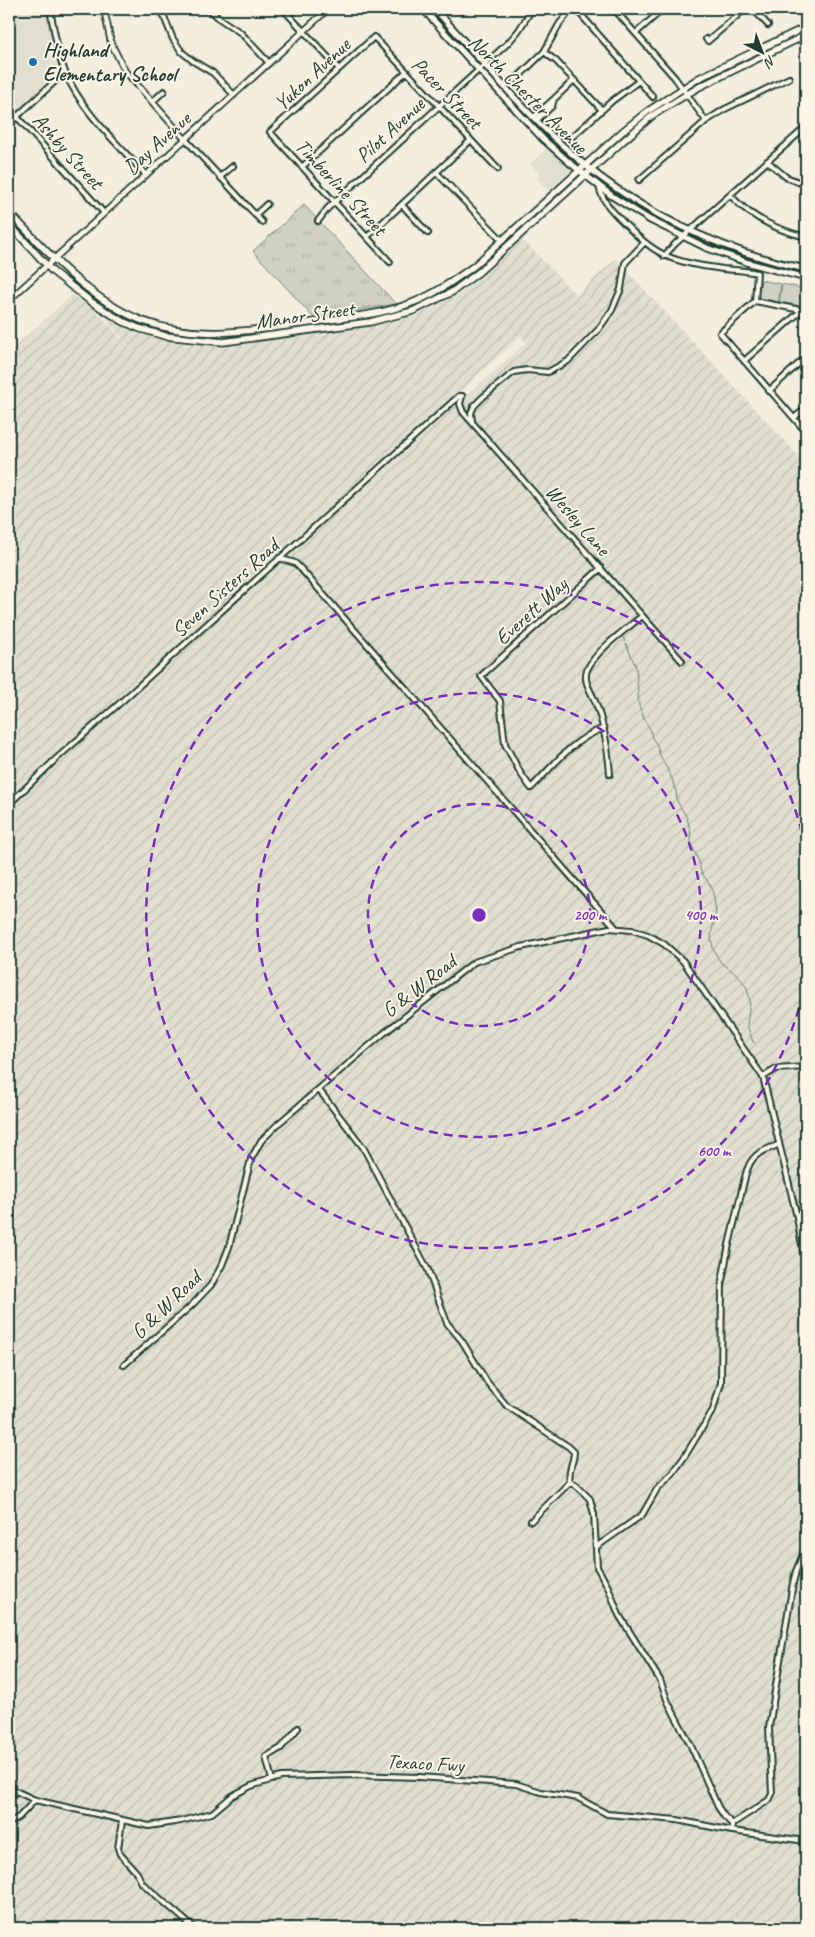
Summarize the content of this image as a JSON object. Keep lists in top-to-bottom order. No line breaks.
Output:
{"streets":{"main road":["North Chester Avenue","Manor Street"],"street":["Yukon Avenue","Pacer Street","Pilot Avenue","Day Avenue","Ashby Street","Timberline Street","Wesley Lane","Seven Sisters Road","Everett Way","G & W Road","Texaco Fwy"]},"crossings":[["Yukon Avenue","Pacer Street"],["Yukon Avenue","Timberline Street"],["Pacer Street","Pilot Avenue"],["North Chester Avenue","Pilot Avenue"],["North Chester Avenue","Manor Street"],["Pilot Avenue","Timberline Street"],["Day Avenue","Ashby Street"],["Day Avenue","Manor Street"],["Wesley Lane","Seven Sisters Road"],["Wesley Lane","Everett Way"]],"places":["Highland Elementary School"],"north":"bottom right","rings":["200 m","400 m","600 m"]}
